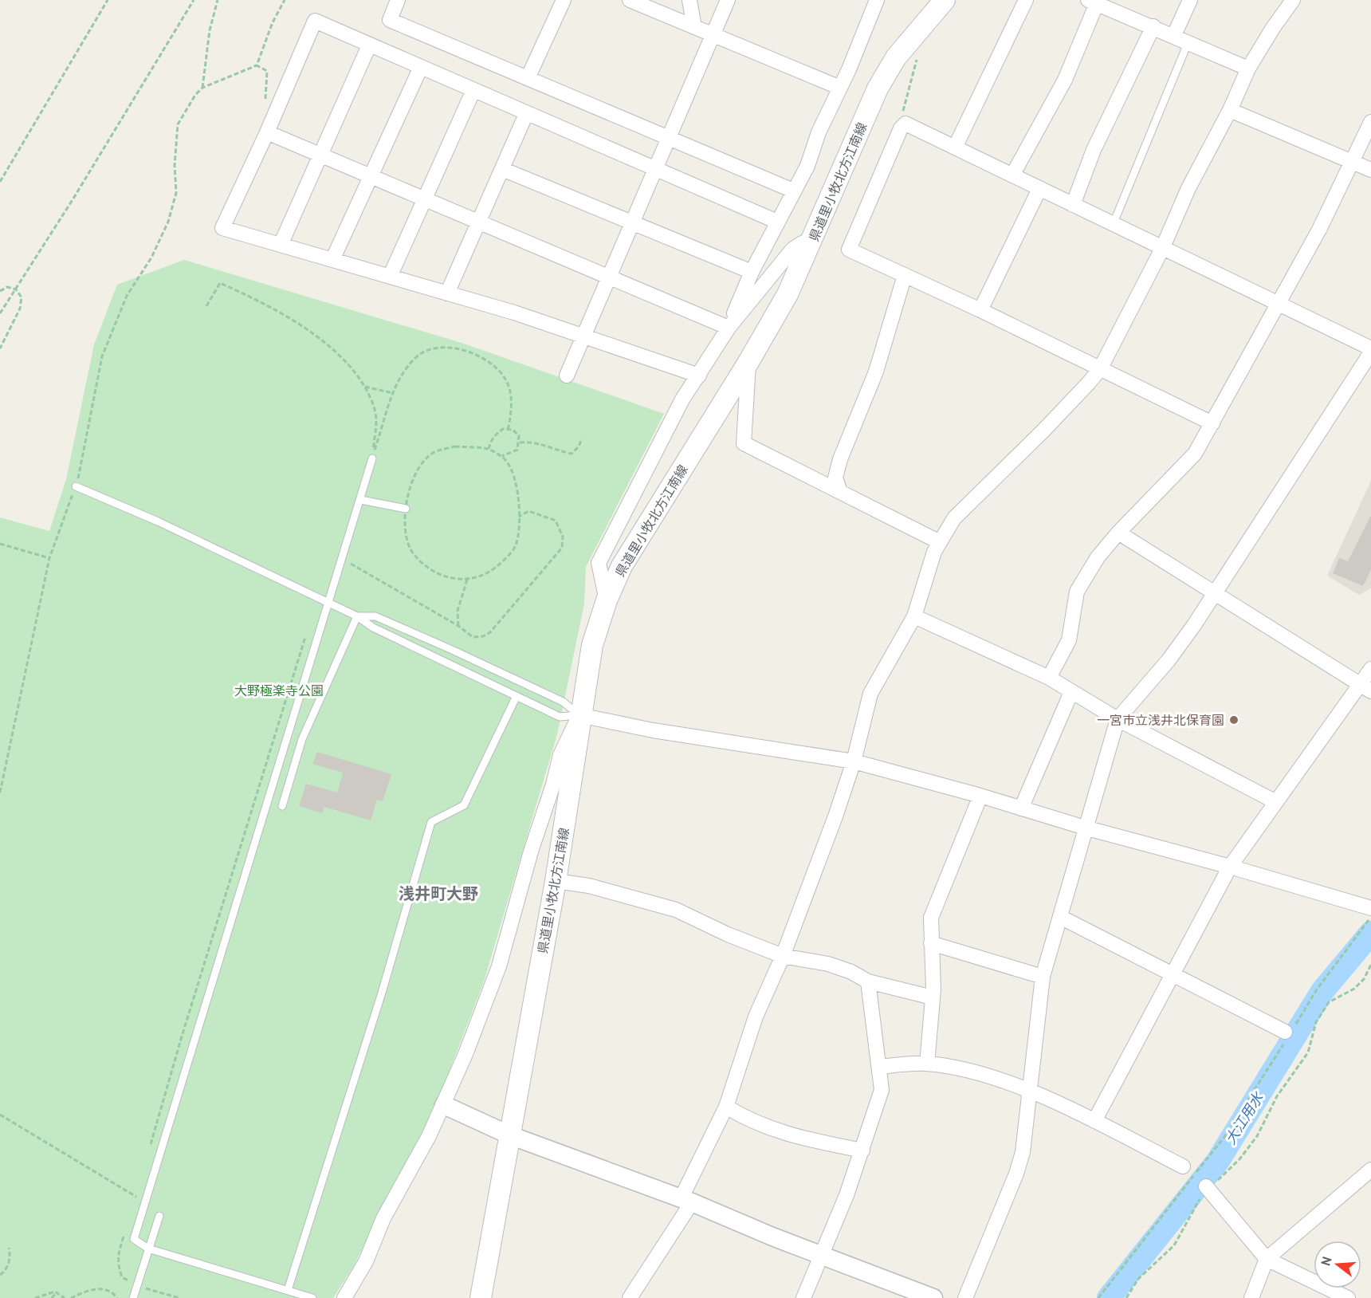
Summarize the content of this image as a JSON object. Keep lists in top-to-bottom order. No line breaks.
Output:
{"streets":{"main road":["県道里小牧北方江南線"]},"districts":["浅井町大野"],"water":["大江用水"],"parks":["大野極楽寺公園"],"places":["一宮市立浅井北保育園"],"north":"left"}
